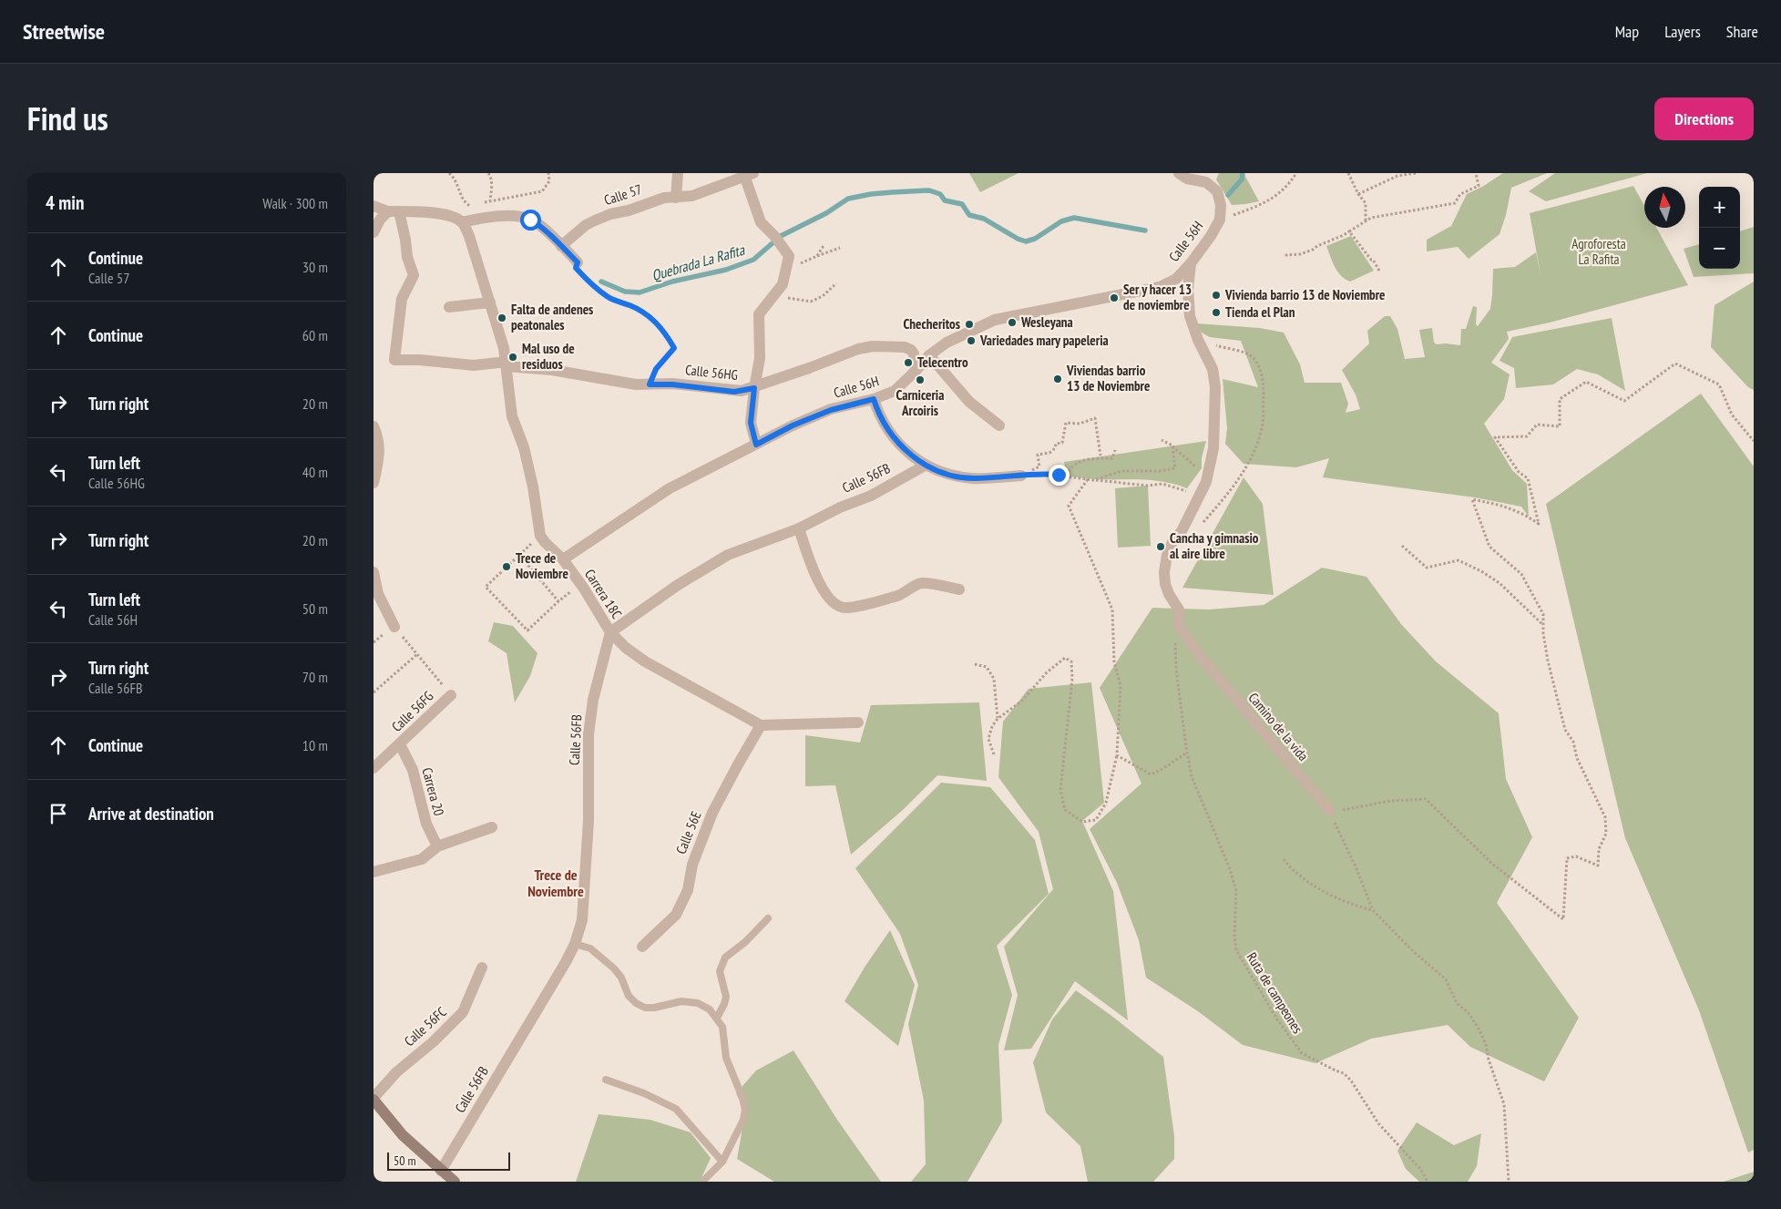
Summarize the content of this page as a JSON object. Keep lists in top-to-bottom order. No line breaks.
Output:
{"streets":{"street":["Calle 57","Calle 56H","Calle 56HG","Calle 56FB","Carrera 18C","Calle 56FG","Camino de la vida","Carrera 20","Calle 56E","Calle 56FC"],"path":["Ruta de campeones"]},"crossings":[["Calle 56H","Calle 56HG"],["Calle 56H","Carrera 18C"],["Calle 56H","Camino de la vida"],["Calle 56FB","Carrera 18C"],["Carrera 18C","Calle 56E"],["Calle 56FG","Carrera 20"],["Camino de la vida","Ruta de campeones"]],"districts":["Trece de Noviembre"],"water":["Quebrada La Rafita"],"parks":["Agroforesta La Rafita"],"places":["Vivienda barrio 13 de Noviembre","Ser y hacer 13 de noviembre","Tienda el Plan","Falta de andenes peatonales","Wesleyana","Checheritos","Variedades mary papeleria","Mal uso de residuos","Telecentro","Viviendas barrio 13 de Noviembre","Carniceria Arcoiris","Cancha y gimnasio al aire libre","Trece de Noviembre"],"scale_bar":"50 m","north":"top","page":{"header":"Streetwise","nav":["Map","Layers","Share"],"title":"Find us","buttons":"Directions","heading":["4 min","Walk · 300 m"],"map_buttons":["+","−"],"list":[["Continue","Calle 57","30 m"],["Continue","60 m"],["Turn right","20 m"],["Turn left","Calle 56HG","40 m"],["Turn right","20 m"],["Turn left","Calle 56H","50 m"],["Turn right","Calle 56FB","70 m"],["Continue","10 m"],"Arrive at destination"],"scale":"50 m"}}
